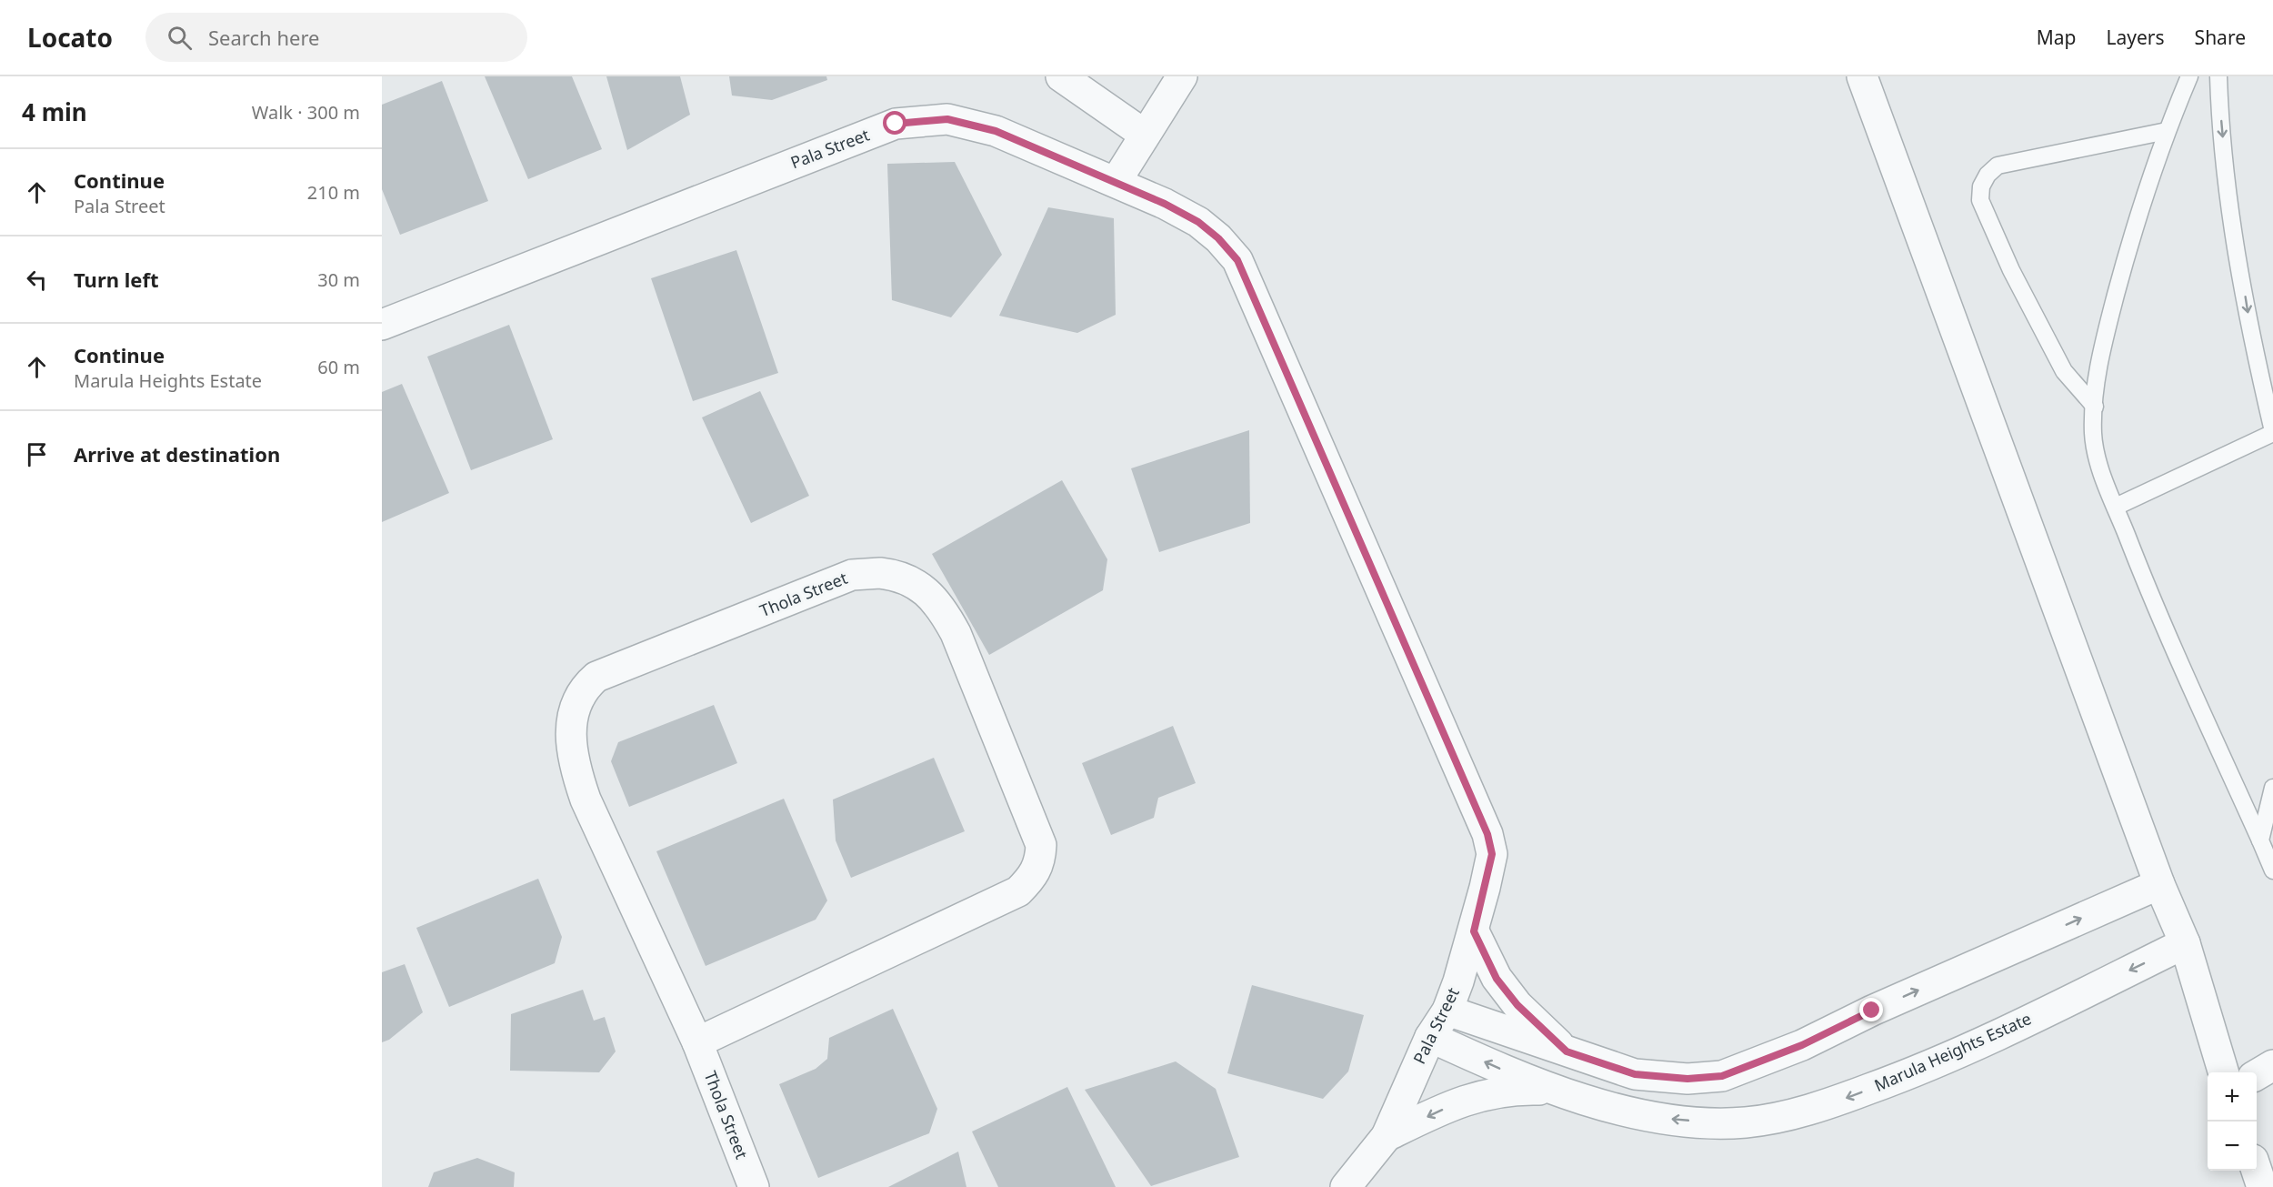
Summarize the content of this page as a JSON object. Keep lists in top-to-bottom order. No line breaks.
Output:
{"streets":{"street":["Pala Street","Thola Street","Marula Heights Estate"]},"crossings":[["Pala Street","Marula Heights Estate"]],"page":{"header":"Locato","search":"Search here","nav":["Map","Layers","Share"],"heading":["4 min","Walk · 300 m"],"list":[["Continue","Pala Street","210 m"],["Turn left","30 m"],["Continue","Marula Heights Estate","60 m"],"Arrive at destination"],"map_buttons":["+","−"]}}
